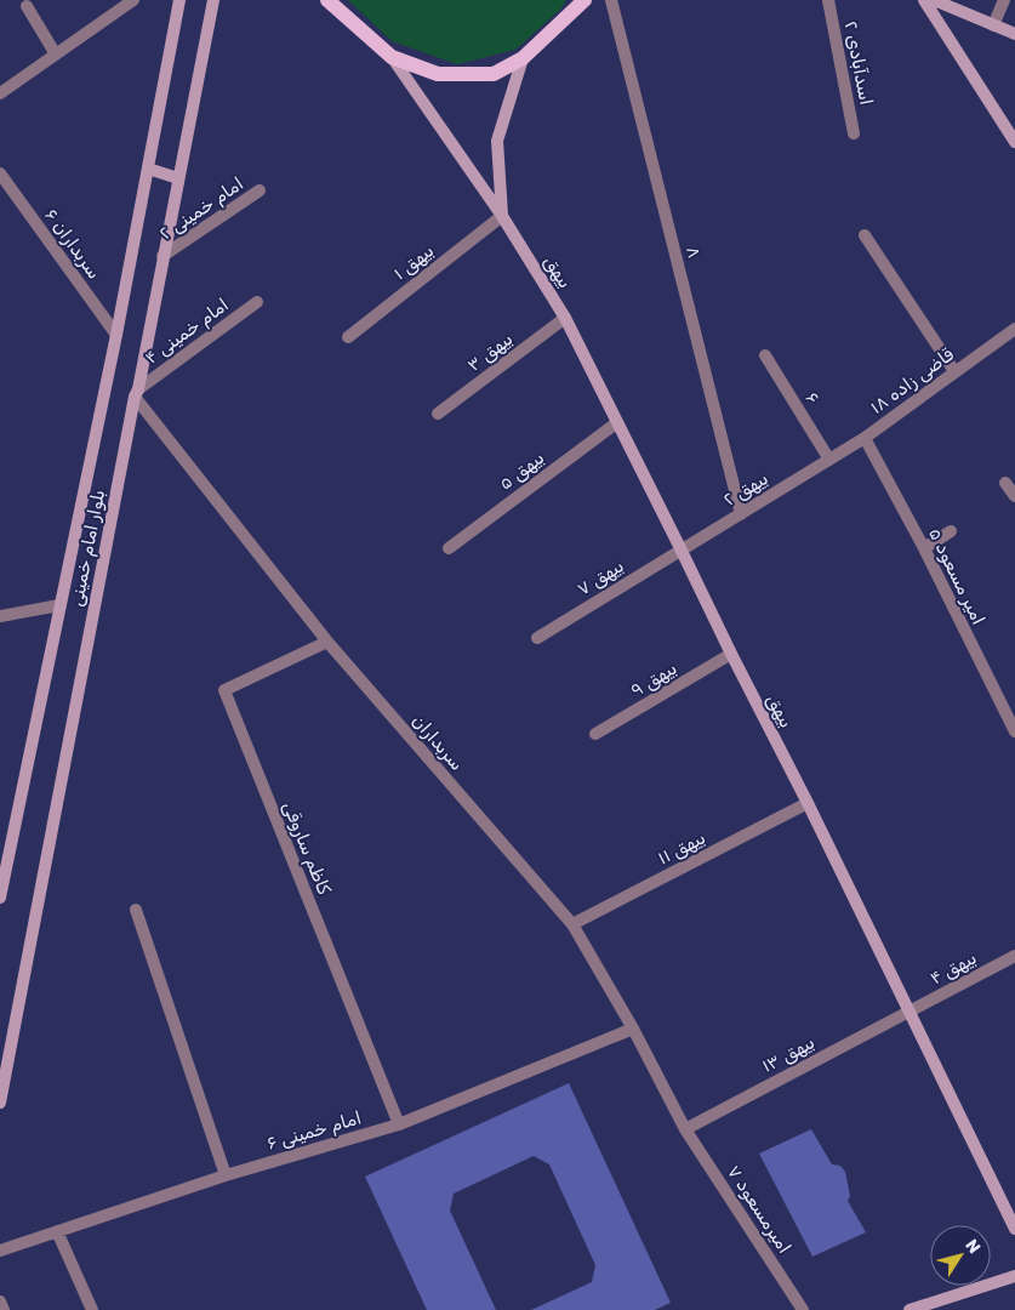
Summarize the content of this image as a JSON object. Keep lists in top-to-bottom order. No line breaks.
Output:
{"streets":{"main road":["بیهق","بلوار امام خمینی"],"street":["اسدآبادی ۲","امام خمینی ۲","سربداران ۶","۸","بیهق ۱","امام خمینی ۴","بیهق ۳","قاضی زاده ۱۸","۶","بیهق ۵","بیهق ۲","امیر مسعود ۵","بیهق ۷","بیهق ۹","سربداران","کاظم ساروقی","بیهق ۱۱","بیهق ۴","بیهق ۱۳","امام خمینی ۶","امیرمسعود ۷"]},"crossings":[["امام خمینی ۲","بلوار امام خمینی"],["سربداران ۶","بلوار امام خمینی"],["۸","بیهق ۲"],["بیهق ۱","بیهق"],["بیهق","بیهق ۳"],["بیهق","بیهق ۵"],["بیهق","بیهق ۲"],["بیهق","بیهق ۷"],["بیهق","بیهق ۹"],["بیهق","بیهق ۱۱"],["بیهق","بیهق ۴"],["بیهق","بیهق ۱۳"],["امام خمینی ۴","بلوار امام خمینی"],["امام خمینی ۴","سربداران"],["قاضی زاده ۱۸","۶"],["قاضی زاده ۱۸","بیهق ۲"],["قاضی زاده ۱۸","امیر مسعود ۵"],["۶","بیهق ۲"],["بیهق ۲","بیهق ۷"],["بلوار امام خمینی","سربداران"],["سربداران","کاظم ساروقی"],["سربداران","بیهق ۱۱"],["سربداران","بیهق ۱۳"],["سربداران","امام خمینی ۶"],["سربداران","امیرمسعود ۷"],["کاظم ساروقی","امام خمینی ۶"],["بیهق ۴","بیهق ۱۳"],["بیهق ۱۳","امیرمسعود ۷"]],"north":"top right"}
